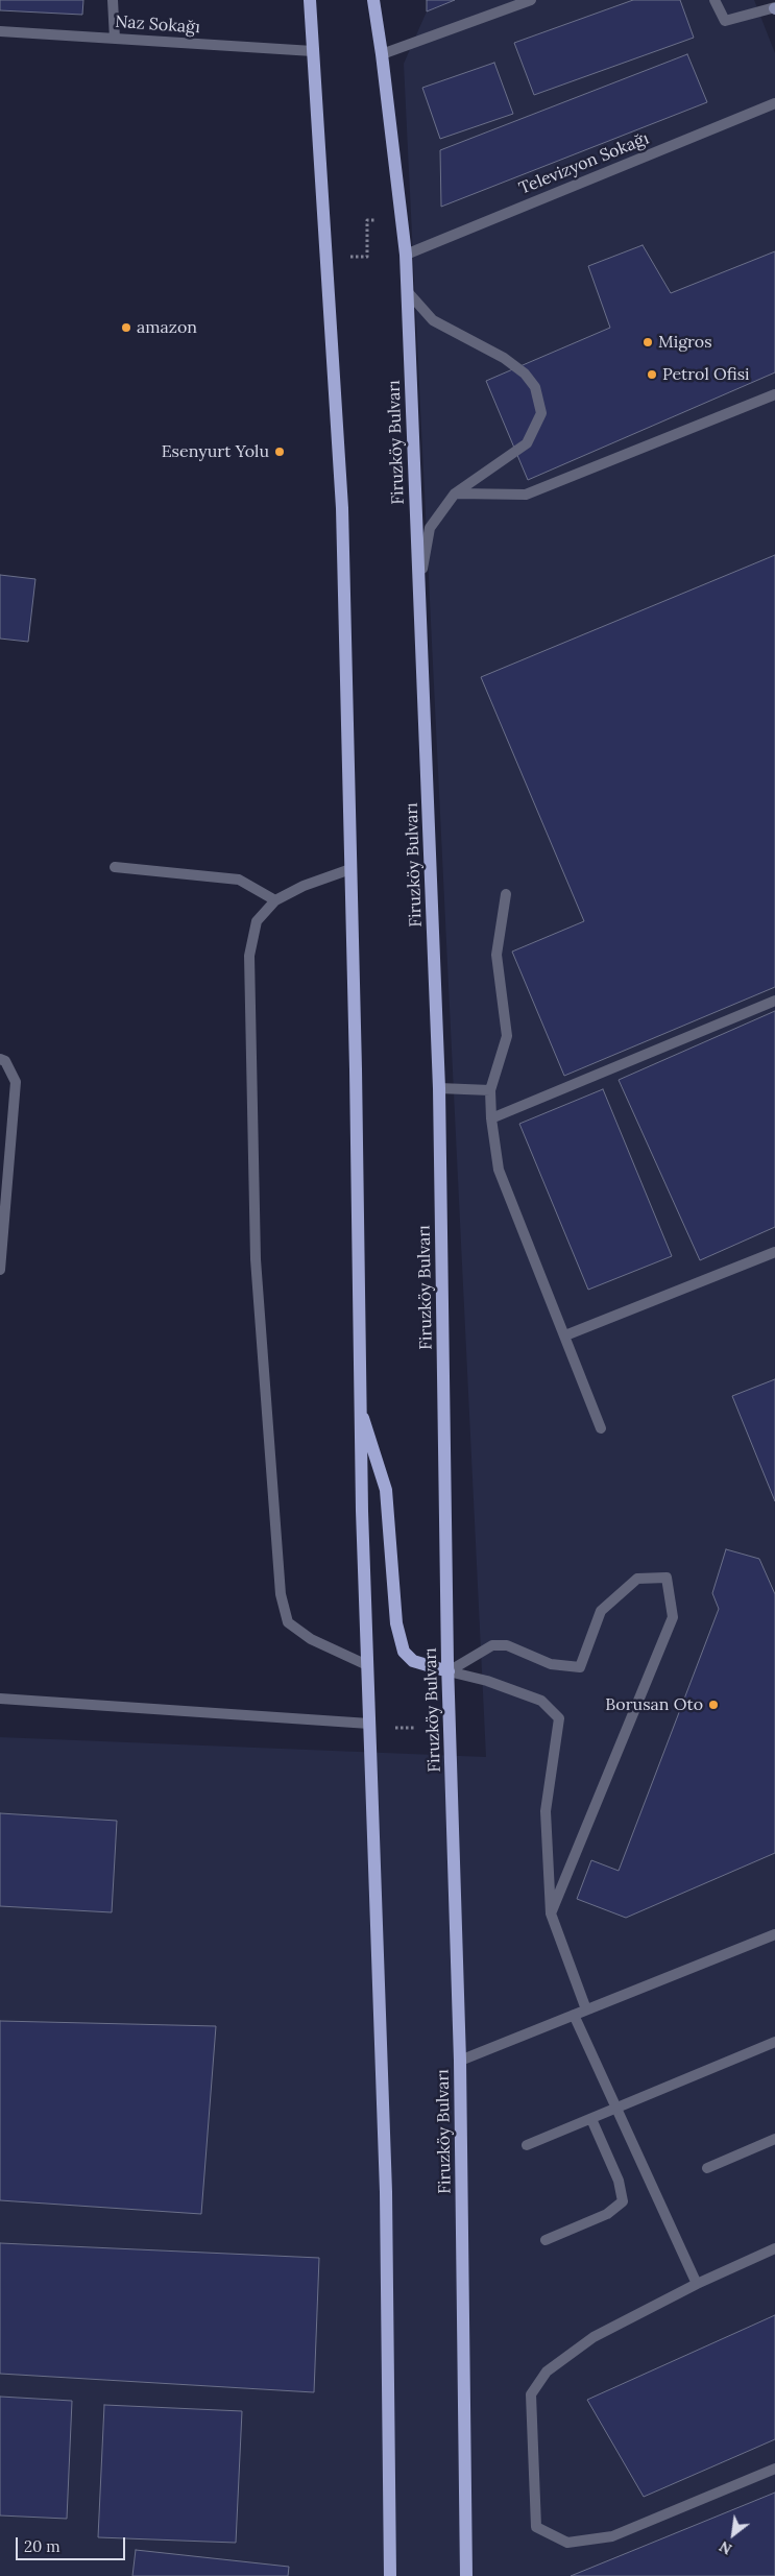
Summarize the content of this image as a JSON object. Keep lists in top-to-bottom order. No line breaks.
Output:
{"streets":{"main road":["Firuzköy Bulvarı"],"street":["Naz Sokağı","Televizyon Sokağı"]},"crossings":[["Televizyon Sokağı","Firuzköy Bulvarı"]],"places":["amazon","Migros","Petrol Ofisi","Esenyurt Yolu","Borusan Oto"],"scale_bar":"20 m","north":"bottom left"}
